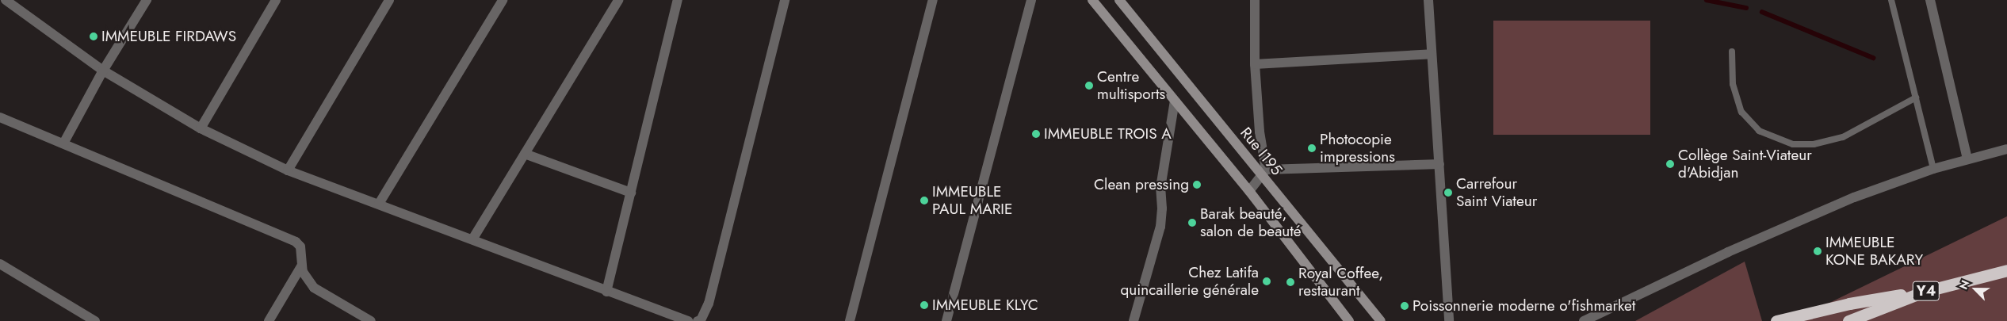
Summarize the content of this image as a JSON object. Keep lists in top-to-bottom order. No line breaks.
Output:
{"streets":{"highway":["Y4"],"main road":["Rue I195"]},"places":["IMMEUBLE FIRDAWS","Centre multisports","IMMEUBLE TROIS A","Photocopie impressions","Collège Saint-Viateur d'Abidjan","Clean pressing","Carrefour Saint Viateur","IMMEUBLE PAUL MARIE","Barak beauté, salon de beauté","IMMEUBLE KONE BAKARY","Chez Latifa quincaillerie générale","Royal Coffee, restaurant","IMMEUBLE KLYC","Poissonnerie moderne o'fishmarket"],"north":"top left"}
